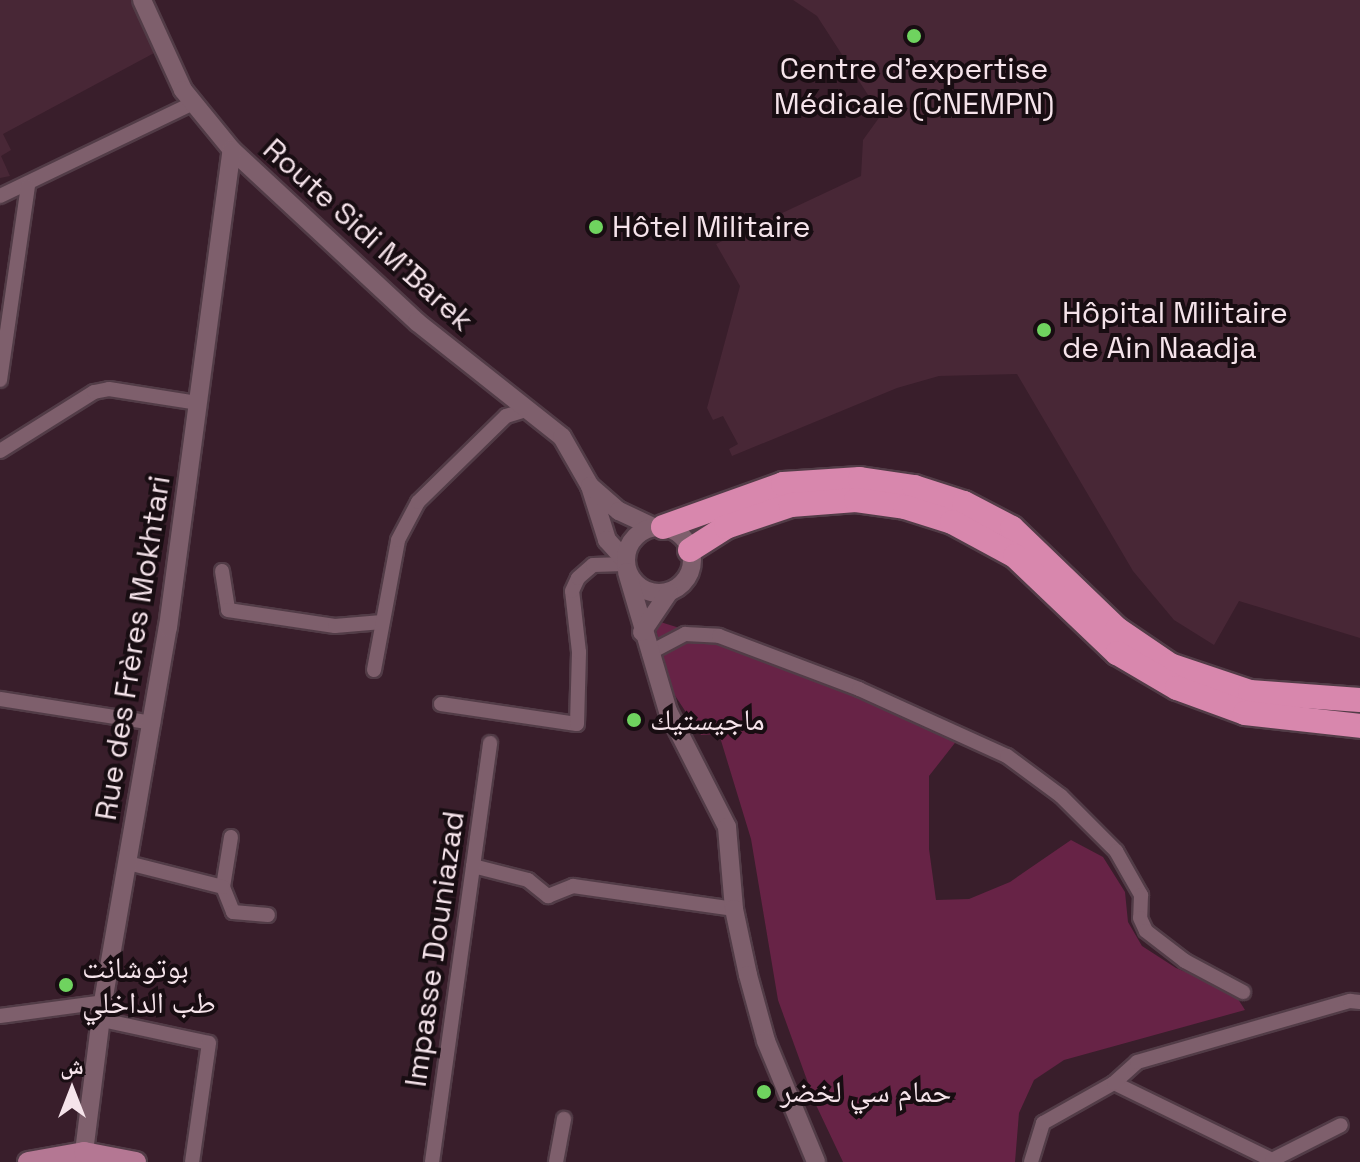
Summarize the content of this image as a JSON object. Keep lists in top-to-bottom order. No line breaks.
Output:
{"streets":{"main road":["Route Sidi M'Barek","Rue des Frères Mokhtari"],"street":["Impasse Douniazad"]},"crossings":[["Route Sidi M'Barek","Rue des Frères Mokhtari"]],"places":["Centre d'expertise Médicale (CNEMPN)","Hôtel Militaire","Hôpital Militaire de Ain Naadja","ماجيستيك","بوتوشانت طب الداخلي","حمام سي لخضر"],"north":"top"}
